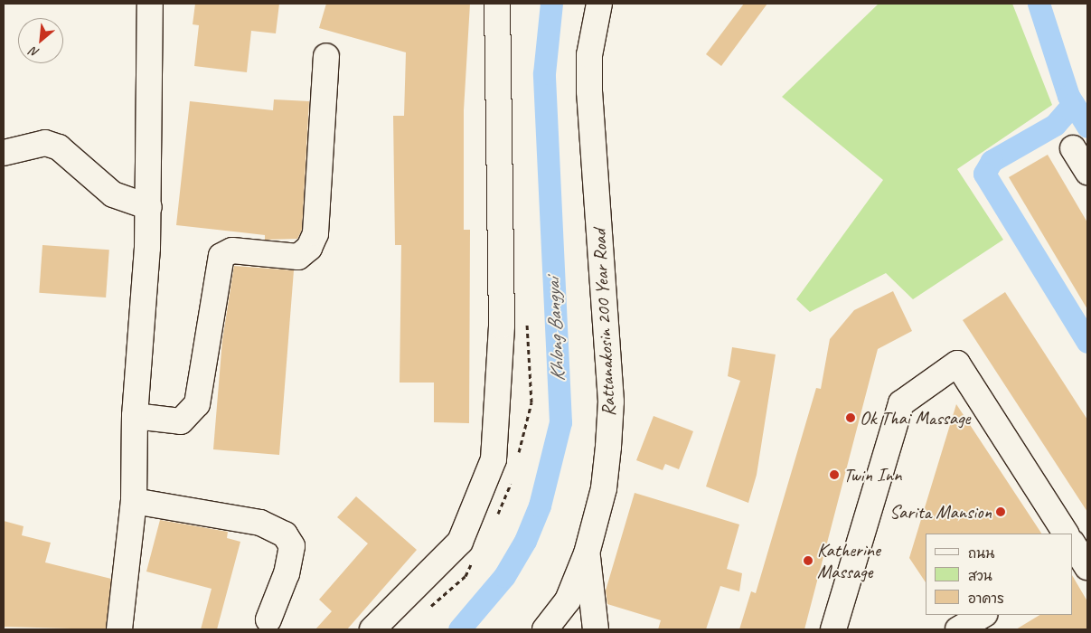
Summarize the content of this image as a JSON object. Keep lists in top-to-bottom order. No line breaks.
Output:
{"streets":{"street":["Rattanakosin 200 Year Road"]},"water":["Khlong Bangyai"],"places":["Ok Thai Massage","Twin Inn","Sarita Mansion","Katherine Massage"],"legend":["ถนน","สวน","อาคาร"],"north":"bottom left"}
